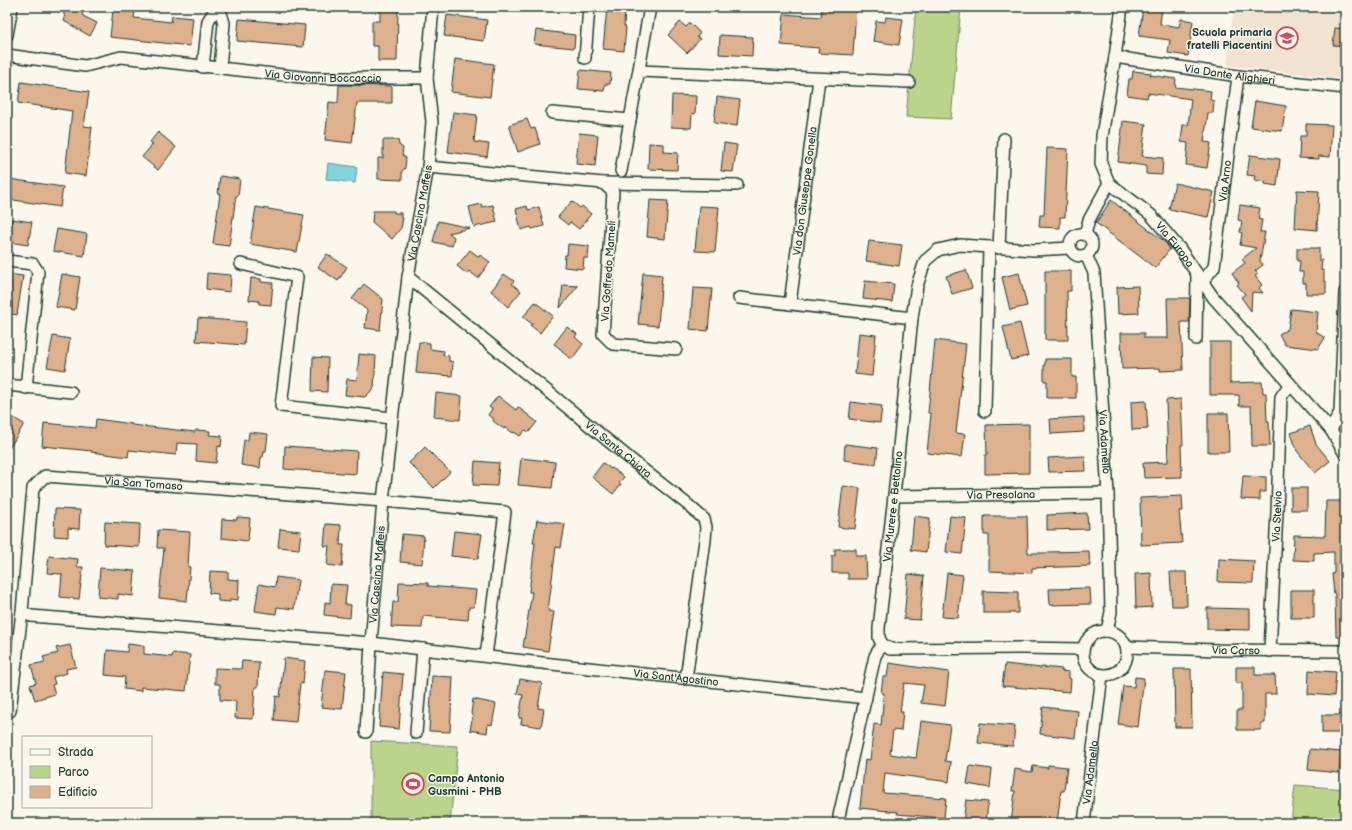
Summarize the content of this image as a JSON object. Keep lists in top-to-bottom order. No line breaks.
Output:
{"streets":{"street":["Via Dante Alighieri","Via Giovanni Boccaccio","Via Arno","Via don Giuseppe Gonella","Via Cascina Maffeis","Via Europa","Via Goffredo Mameli","Via Adamello","Via Santa Chiara","Via San Tomaso","Via Presolana","Via Murere e Bettolino","Via Stelvio","Via Carso","Via Sant'Agostino"]},"crossings":[["Via Dante Alighieri","Via Arno"],["Via Dante Alighieri","Via Europa"],["Via Giovanni Boccaccio","Via Cascina Maffeis"],["Via Arno","Via Europa"],["Via Cascina Maffeis","Via Santa Chiara"],["Via Cascina Maffeis","Via San Tomaso"],["Via Cascina Maffeis","Via Sant'Agostino"],["Via Europa","Via Stelvio"],["Via Adamello","Via Presolana"],["Via Adamello","Via Murere e Bettolino"],["Via Adamello","Via Carso"],["Via Santa Chiara","Via Sant'Agostino"],["Via Presolana","Via Murere e Bettolino"],["Via Stelvio","Via Carso"]],"places":{"school or university":["Scuola primaria fratelli Piacentini"],"sports":["Campo Antonio Gusmini - PHB"]},"legend":["Strada","Parco","Edificio"]}
